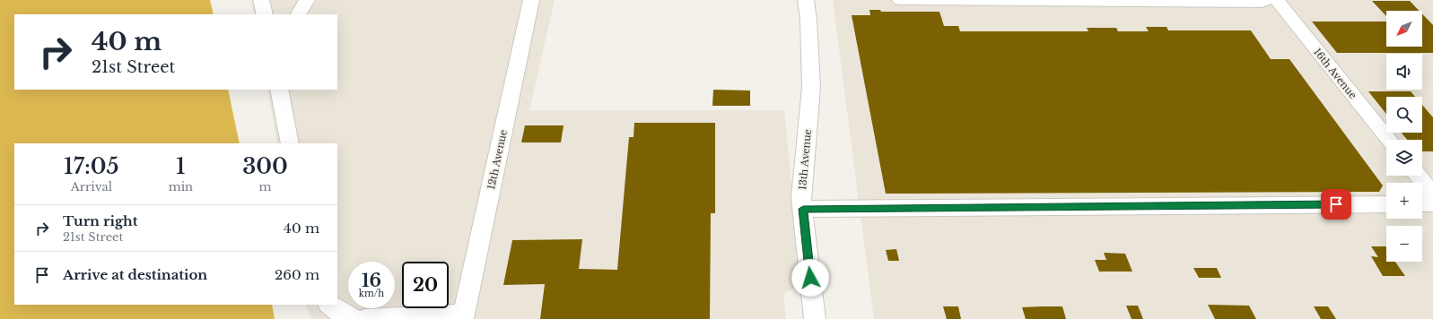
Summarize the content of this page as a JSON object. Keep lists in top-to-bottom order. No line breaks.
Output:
{"streets":{"lane":["16th Avenue","12th Avenue","13th Avenue"]},"north":"bottom left","page":{"map_buttons":["+","−"],"turn":["40 m","21st Street"],"eta":["17:05","Arrival","1","min","300","m"],"list":[{"name":"Turn right","note":"21st Street","value":"40 m"},{"name":"Arrive at destination","value":"260 m"}],"speed":"16 km/h","limit":"20"}}
